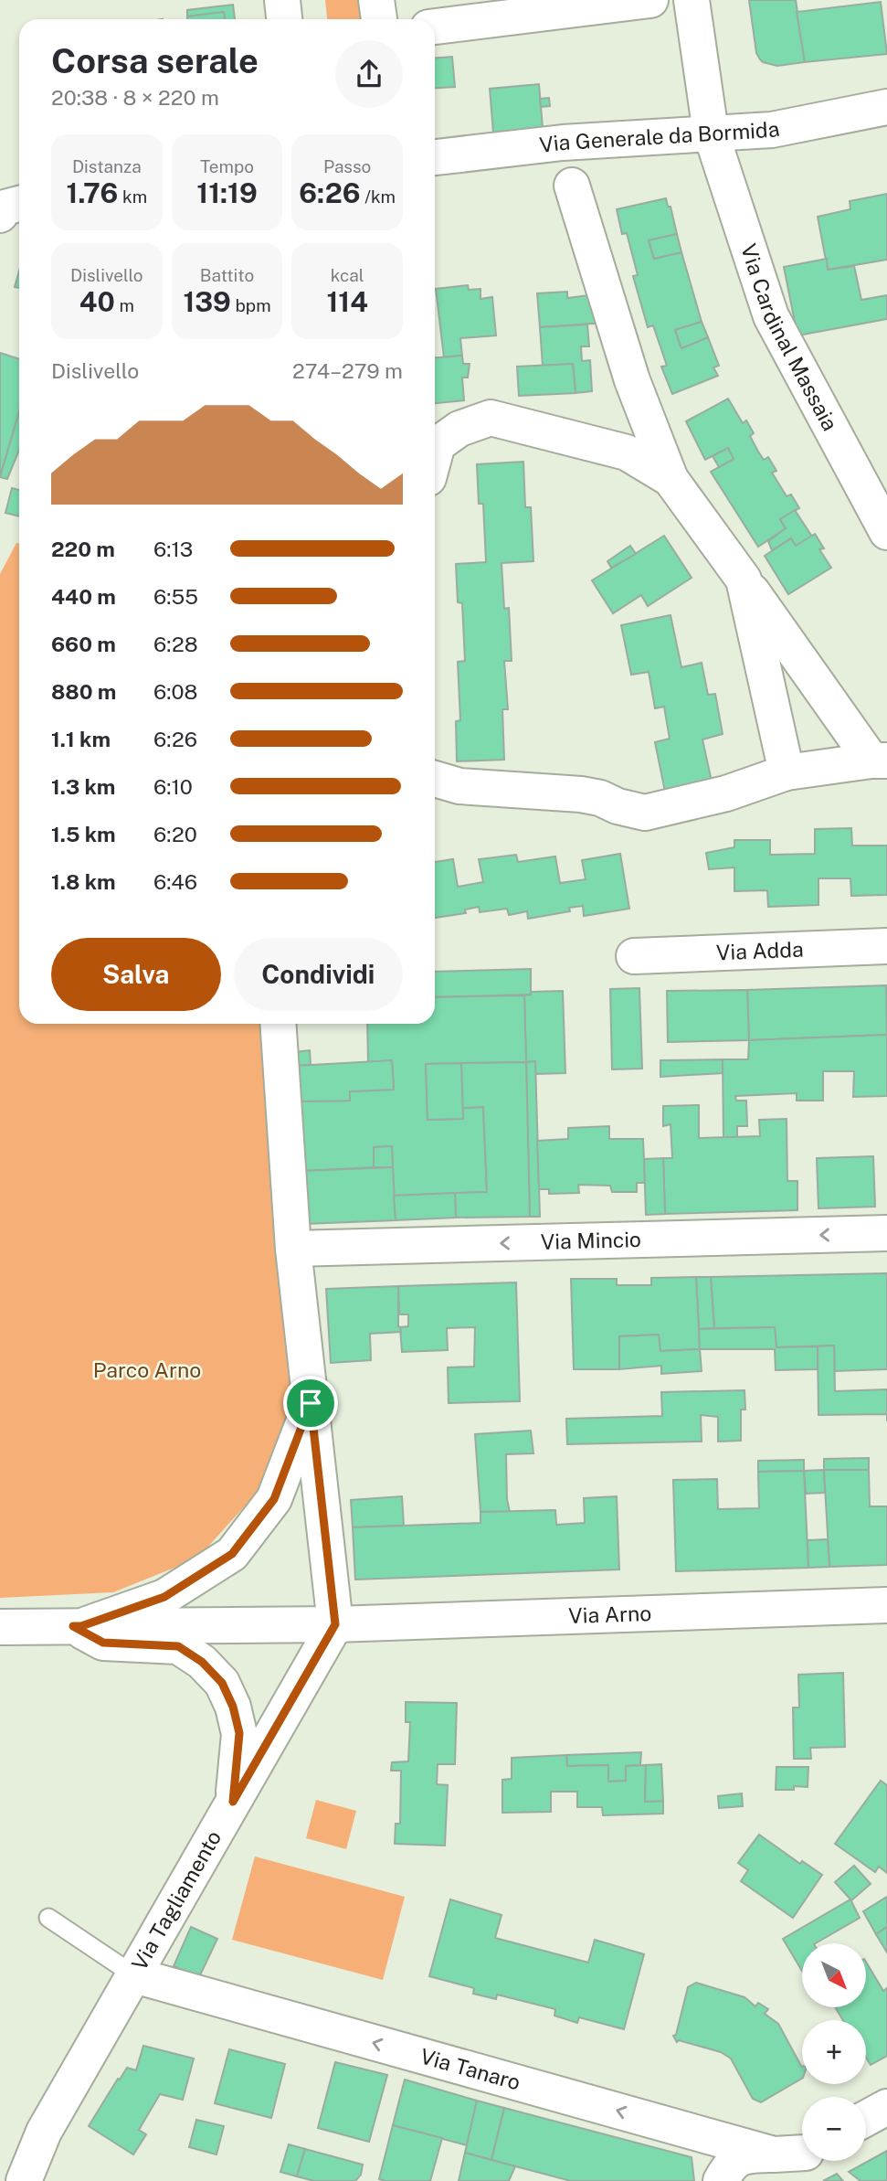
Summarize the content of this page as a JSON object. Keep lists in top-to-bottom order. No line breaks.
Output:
{"streets":{"street":["Via Generale da Bormida","Via Cardinal Massaia","Via Adda","Via Mincio","Via Arno","Via Tagliamento","Via Tanaro"]},"crossings":[["Via Generale da Bormida","Via Cardinal Massaia"],["Via Arno","Via Tagliamento"],["Via Tagliamento","Via Tanaro"]],"one_way":["Via Mincio","Via Tanaro"],"parks":["Parco Arno"],"north":"bottom right","page":{"heading":["Corsa serale","20:38 · 8 × 220 m"],"stats":[["Distanza","1.76 km"],["Tempo","11:19"],["Passo","6:26 /km"],["Dislivello","40 m"],["Battito","139 bpm"],["kcal","114"]],"chart":["Dislivello","274–279 m"],"list":[{"name":"220 m","note":"6:13"},{"name":"440 m","note":"6:55"},{"name":"660 m","note":"6:28"},{"name":"880 m","note":"6:08"},{"name":"1.1 km","note":"6:26"},{"name":"1.3 km","note":"6:10"},{"name":"1.5 km","note":"6:20"},{"name":"1.8 km","note":"6:46"}],"buttons":["Salva","Condividi"],"map_buttons":["+","−"]}}
